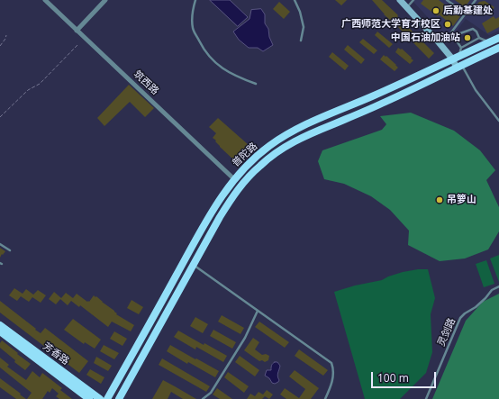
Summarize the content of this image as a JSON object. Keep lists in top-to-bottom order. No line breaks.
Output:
{"streets":{"main road":["普陀路","芳香路"],"street":["筑西路"],"lane":["灵剑路"]},"crossings":[["筑西路","普陀路"]],"places":["后勤基建处","广西师范大学育才校区","中国石油加油站","吊箩山"],"scale_bar":"100 m"}
